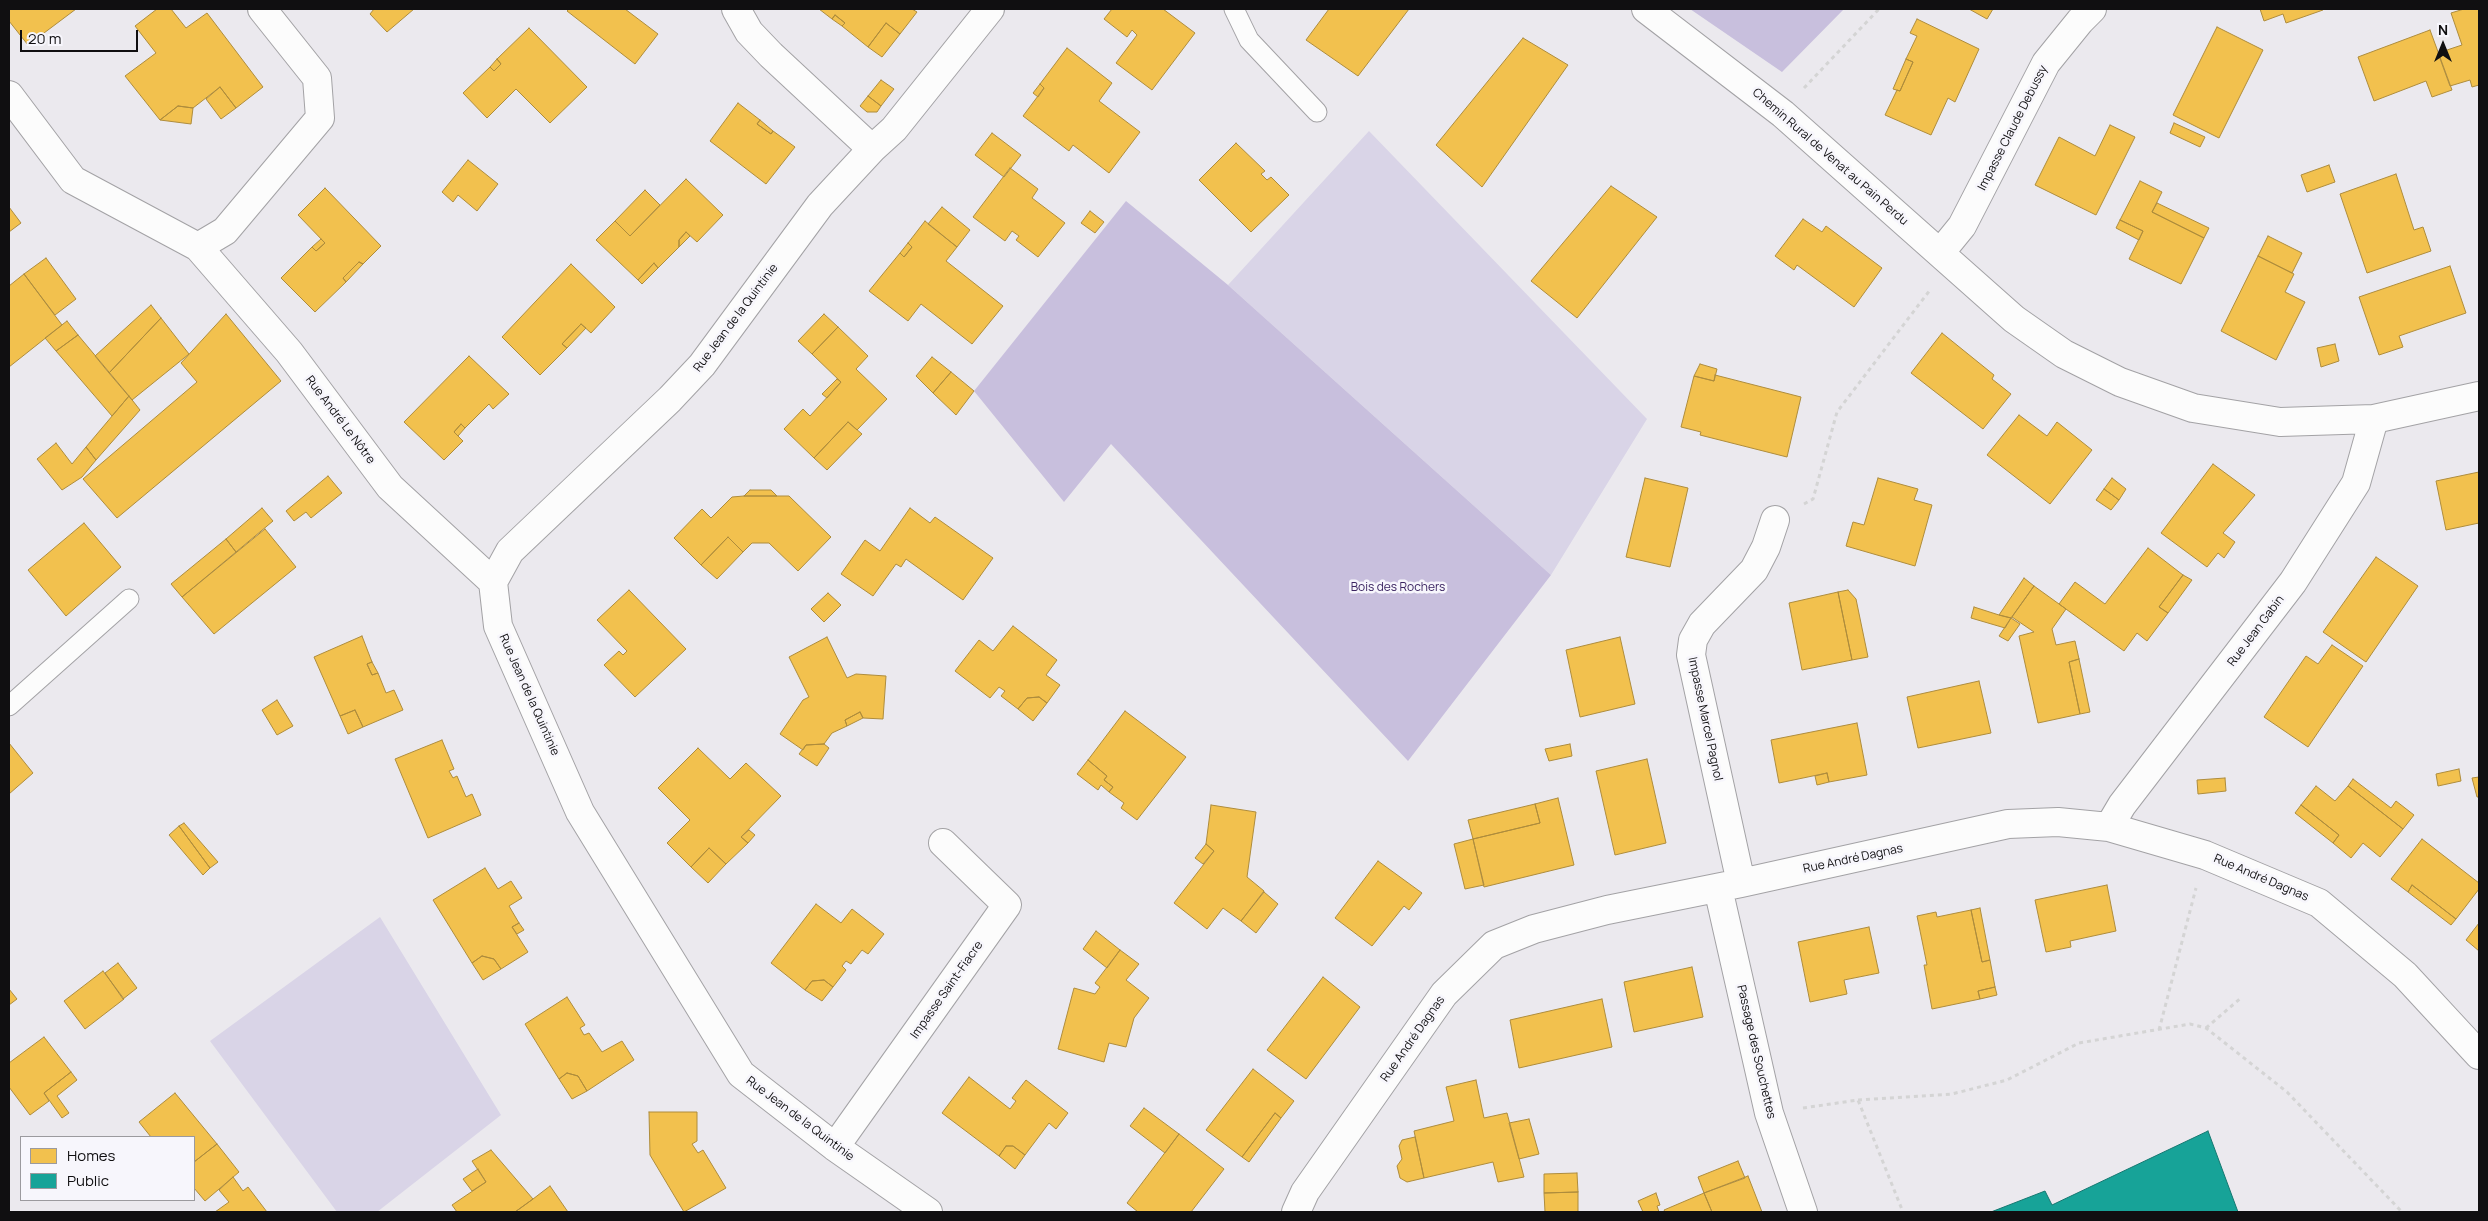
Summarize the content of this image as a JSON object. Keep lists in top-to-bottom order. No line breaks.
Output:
{"streets":{"street":["Impasse Claude Debussy","Chemin Rural de Venat au Pain Perdu","Rue Jean de la Quintinie","Rue André Le Nôtre","Rue Jean Gabin","Impasse Marcel Pagnol","Rue André Dagnas","Impasse Saint-Fiacre","Passage des Souchettes"]},"crossings":[["Impasse Claude Debussy","Chemin Rural de Venat au Pain Perdu"],["Chemin Rural de Venat au Pain Perdu","Rue Jean Gabin"],["Rue Jean de la Quintinie","Rue André Le Nôtre"],["Rue Jean de la Quintinie","Impasse Saint-Fiacre"],["Rue Jean Gabin","Rue André Dagnas"],["Impasse Marcel Pagnol","Rue André Dagnas"],["Impasse Marcel Pagnol","Passage des Souchettes"],["Rue André Dagnas","Passage des Souchettes"]],"parks":["Bois des Rochers"],"legend":["Homes","Public"],"scale_bar":"20 m","north":"top"}
